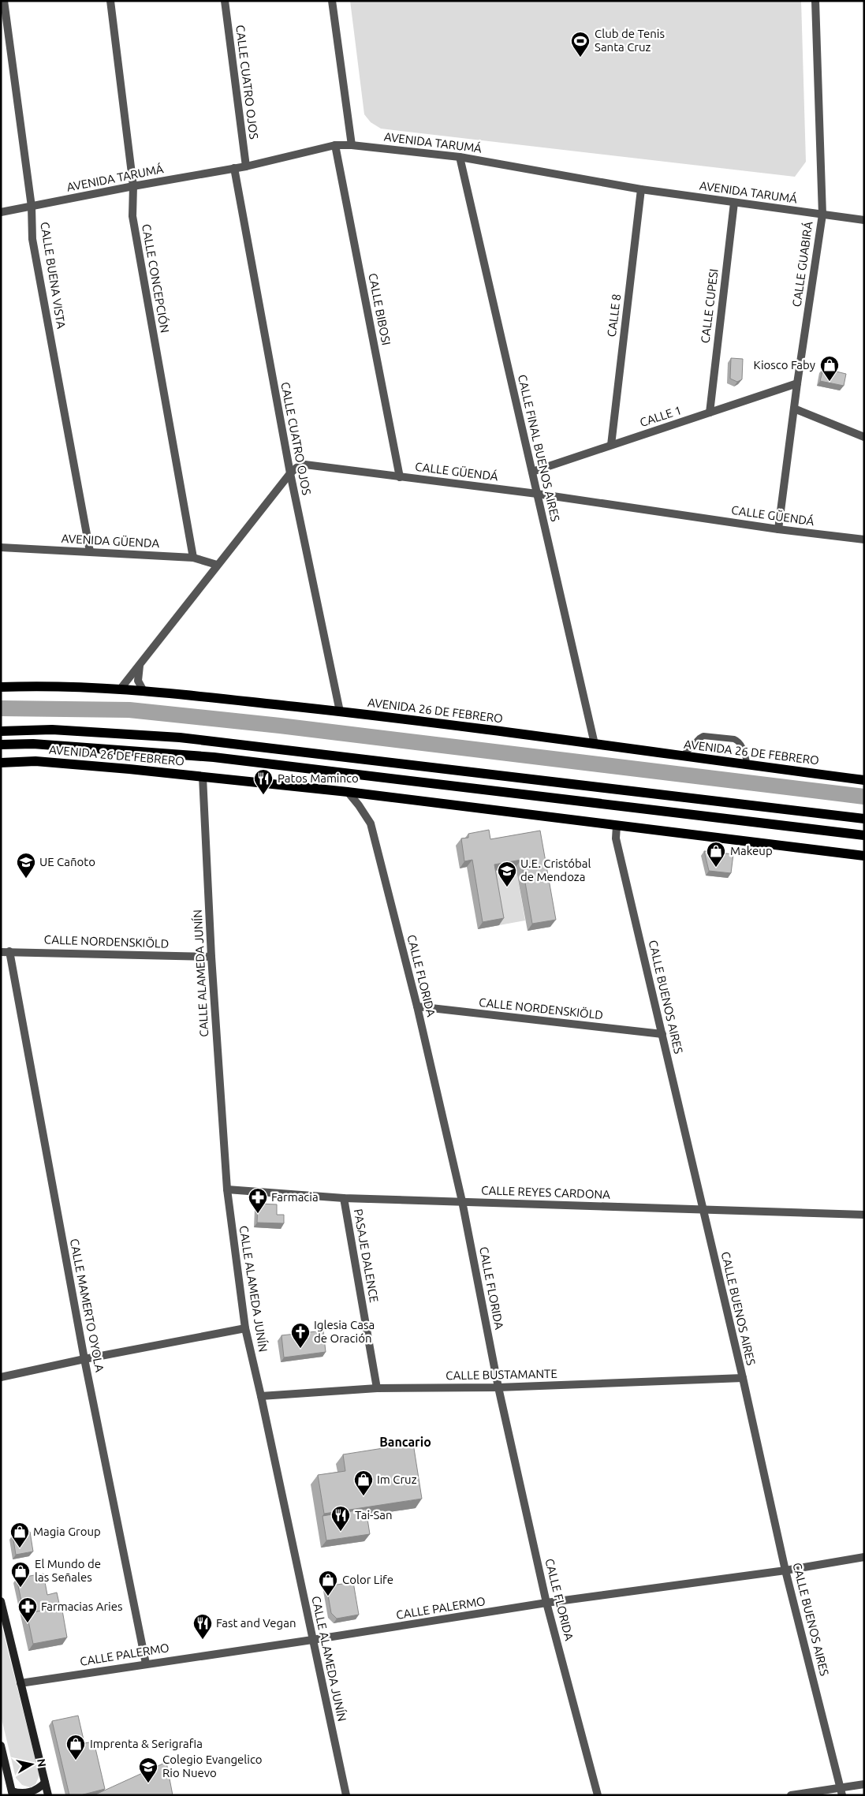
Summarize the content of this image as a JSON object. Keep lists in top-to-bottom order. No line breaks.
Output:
{"streets":{"main road":["AVENIDA 26 DE FEBRERO"],"street":["CALLE CUATRO OJOS","AVENIDA TARUMÁ","CALLE GUABIRÁ","CALLE BUENA VISTA","CALLE CONCEPCIÓN","CALLE CUPESI","CALLE BIBOSI","CALLE 8","CALLE 1","CALLE FINAL BUENOS AIRES","CALLE GÜENDÁ","AVENIDA GÜENDA","CALLE NORDENSKIÖLD","CALLE ALAMEDA JUNÍN","CALLE FLORIDA","CALLE BUENOS AIRES","CALLE REYES CARDONA","PASAJE DALENCE","CALLE MAMERTO OYOLA","CALLE BUSTAMANTE","CALLE PALERMO"]},"crossings":[["CALLE CUATRO OJOS","AVENIDA TARUMÁ"],["CALLE CUATRO OJOS","CALLE GÜENDÁ"],["CALLE CUATRO OJOS","AVENIDA 26 DE FEBRERO"],["AVENIDA TARUMÁ","CALLE GUABIRÁ"],["AVENIDA TARUMÁ","CALLE BUENA VISTA"],["AVENIDA TARUMÁ","CALLE CONCEPCIÓN"],["AVENIDA TARUMÁ","CALLE CUPESI"],["AVENIDA TARUMÁ","CALLE BIBOSI"],["AVENIDA TARUMÁ","CALLE 8"],["AVENIDA TARUMÁ","CALLE FINAL BUENOS AIRES"],["CALLE GUABIRÁ","CALLE 1"],["CALLE GUABIRÁ","CALLE GÜENDÁ"],["CALLE BUENA VISTA","AVENIDA GÜENDA"],["CALLE CONCEPCIÓN","AVENIDA GÜENDA"],["CALLE CUPESI","CALLE 1"],["CALLE BIBOSI","CALLE GÜENDÁ"],["CALLE 8","CALLE 1"],["CALLE 1","CALLE FINAL BUENOS AIRES"],["CALLE FINAL BUENOS AIRES","CALLE GÜENDÁ"],["CALLE FINAL BUENOS AIRES","AVENIDA 26 DE FEBRERO"],["CALLE GÜENDÁ","AVENIDA GÜENDA"],["CALLE GÜENDÁ","AVENIDA 26 DE FEBRERO"],["AVENIDA 26 DE FEBRERO","CALLE ALAMEDA JUNÍN"],["AVENIDA 26 DE FEBRERO","CALLE FLORIDA"],["AVENIDA 26 DE FEBRERO","CALLE BUENOS AIRES"],["CALLE NORDENSKIÖLD","CALLE ALAMEDA JUNÍN"],["CALLE NORDENSKIÖLD","CALLE FLORIDA"],["CALLE NORDENSKIÖLD","CALLE BUENOS AIRES"],["CALLE NORDENSKIÖLD","CALLE MAMERTO OYOLA"],["CALLE ALAMEDA JUNÍN","CALLE REYES CARDONA"],["CALLE ALAMEDA JUNÍN","CALLE BUSTAMANTE"],["CALLE ALAMEDA JUNÍN","CALLE PALERMO"],["CALLE FLORIDA","CALLE REYES CARDONA"],["CALLE FLORIDA","CALLE BUSTAMANTE"],["CALLE FLORIDA","CALLE PALERMO"],["CALLE BUENOS AIRES","CALLE REYES CARDONA"],["CALLE BUENOS AIRES","CALLE BUSTAMANTE"],["CALLE BUENOS AIRES","CALLE PALERMO"],["CALLE REYES CARDONA","PASAJE DALENCE"],["PASAJE DALENCE","CALLE BUSTAMANTE"],["CALLE MAMERTO OYOLA","CALLE PALERMO"]],"districts":["Bancario"],"places":{"sports":["Club de Tenis Santa Cruz"],"shop":["Kiosco Faby","Makeup","Im Cruz","Magia Group","El Mundo de las Señales","Color Life","Imprenta & Serigrafia"],"restaurant":["Patos Maminco","Tai-San","Fast and Vegan"],"school or university":["UE Cañoto","U.E. Cristóbal de Mendoza","Colegio Evangelico Rio Nuevo"],"pharmacy":["Farmacia","Farmacias Aries"],"church":["Iglesia Casa de Oración"]},"north":"right"}
